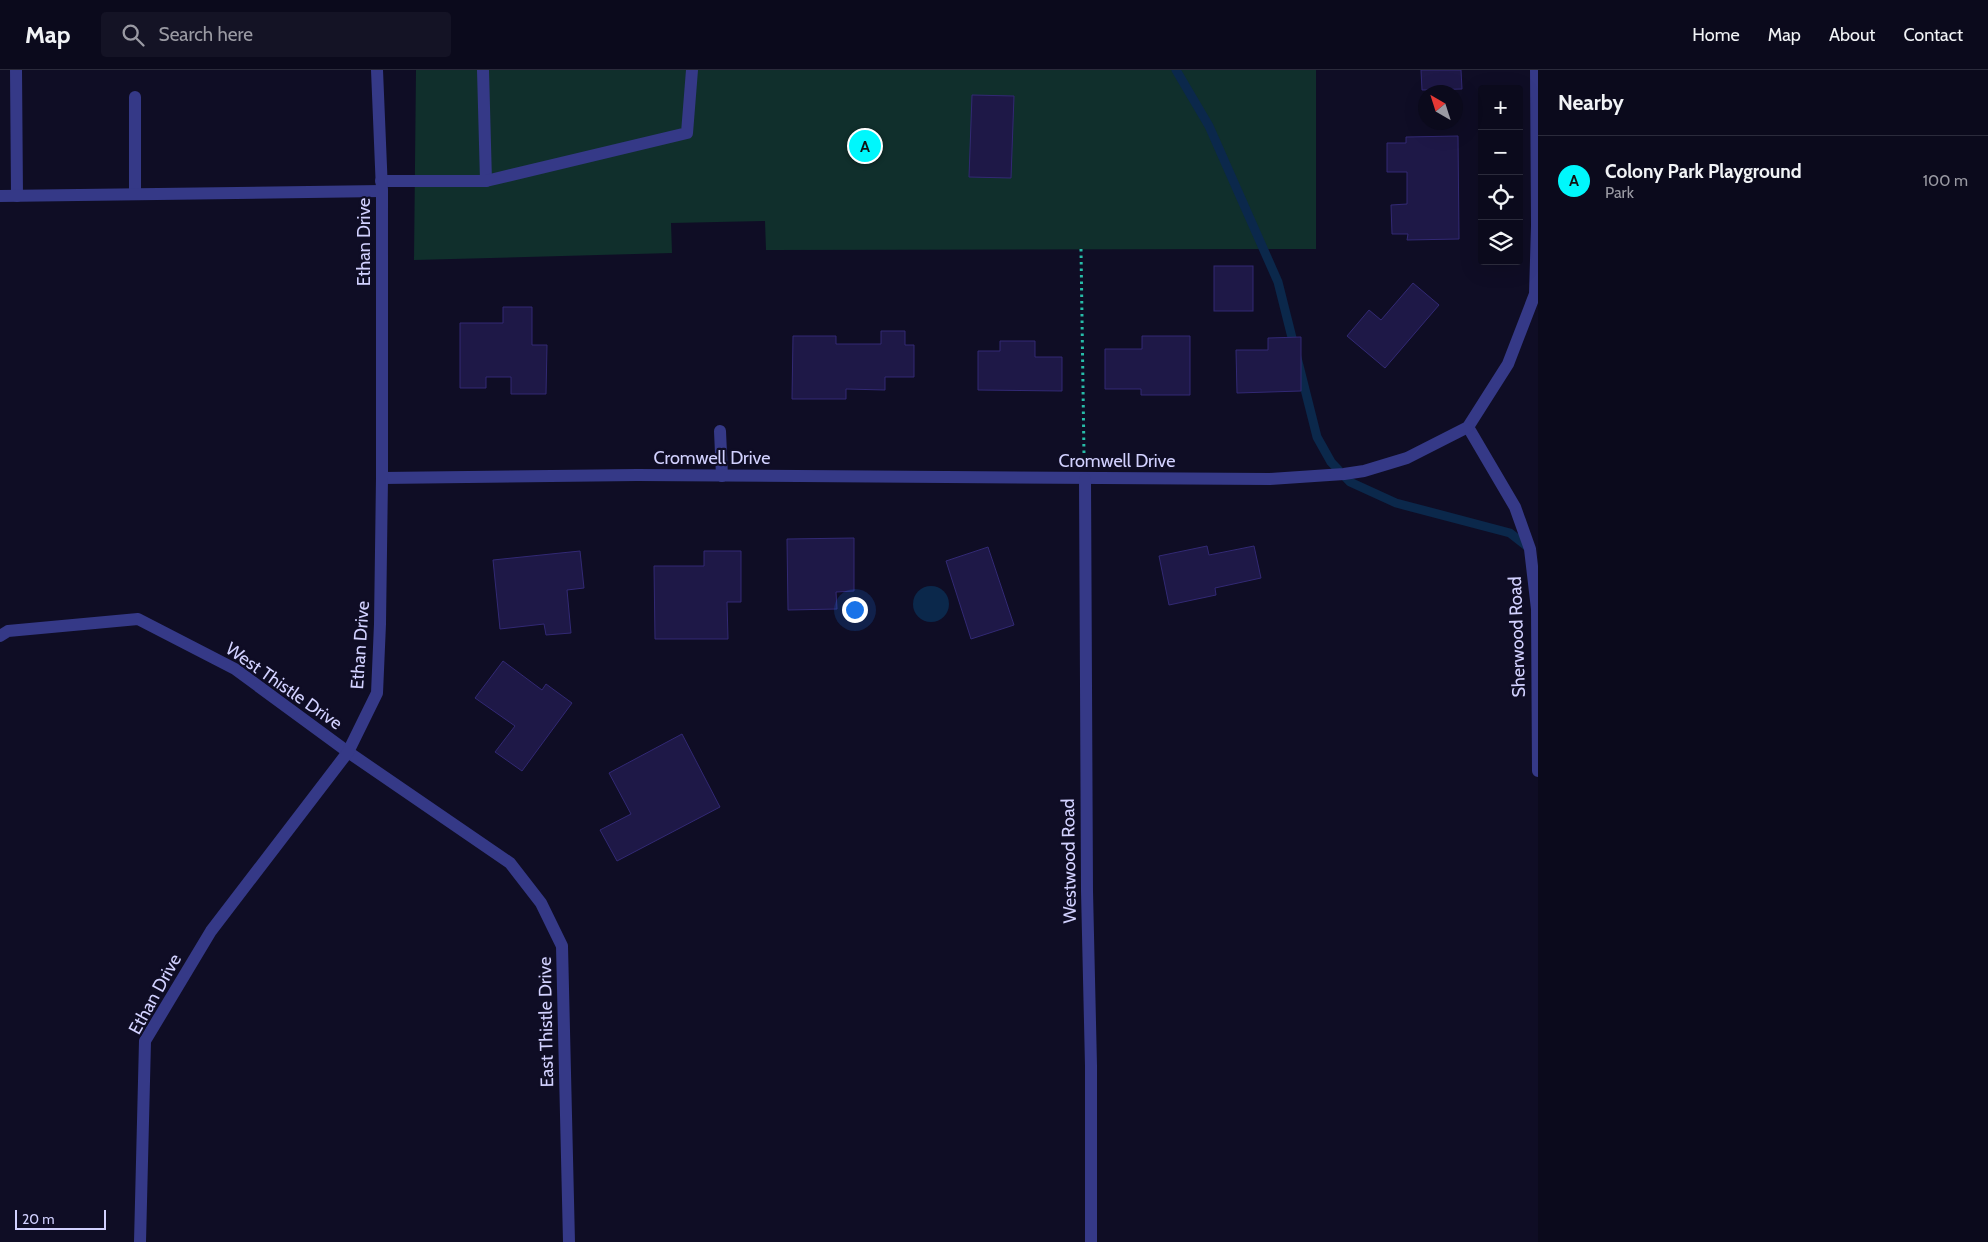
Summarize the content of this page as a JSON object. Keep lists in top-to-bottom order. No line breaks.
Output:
{"streets":{"street":["Ethan Drive","Cromwell Drive","Sherwood Road","West Thistle Drive","Westwood Road","East Thistle Drive"]},"crossings":[["Ethan Drive","Cromwell Drive"],["Ethan Drive","West Thistle Drive"],["Ethan Drive","East Thistle Drive"],["Cromwell Drive","Sherwood Road"],["Cromwell Drive","Westwood Road"],["West Thistle Drive","East Thistle Drive"]],"scale_bar":"20 m","north":"top left","page":{"header":"Map","search":"Search here","nav":["Home","Map","About","Contact"],"heading":"Nearby","map_buttons":["+","−"],"pins":"A","list":[{"mark":"A","name":"Colony Park Playground","note":"Park","value":"100 m"}],"scale":"20 m"}}
